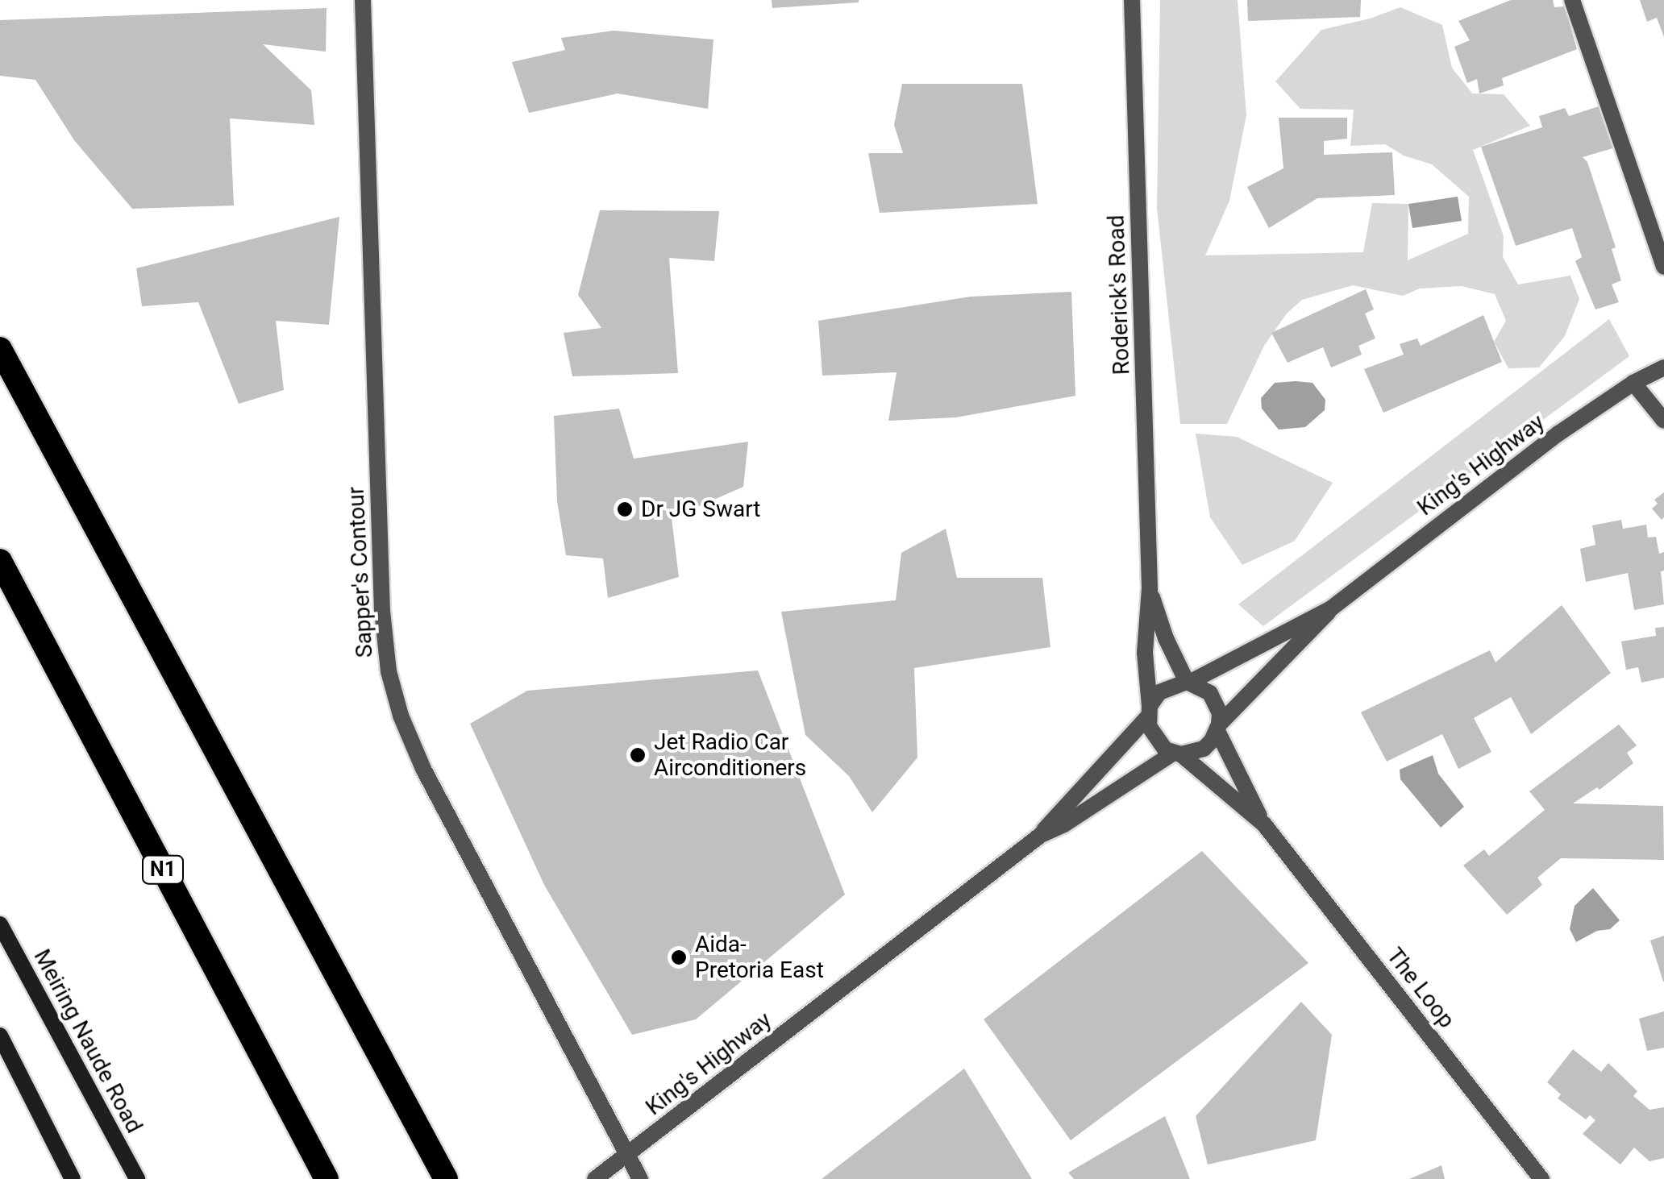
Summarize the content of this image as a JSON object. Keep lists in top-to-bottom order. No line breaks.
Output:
{"streets":{"highway":["N1"],"street":["Roderick's Road","King's Highway","Sapper's Contour","The Loop","Meiring Naude Road"]},"crossings":[["Roderick's Road","King's Highway"],["Roderick's Road","The Loop"],["King's Highway","Sapper's Contour"],["King's Highway","The Loop"]],"places":["Dr JG Swart","Jet Radio Car Airconditioners","Aida- Pretoria East"]}
